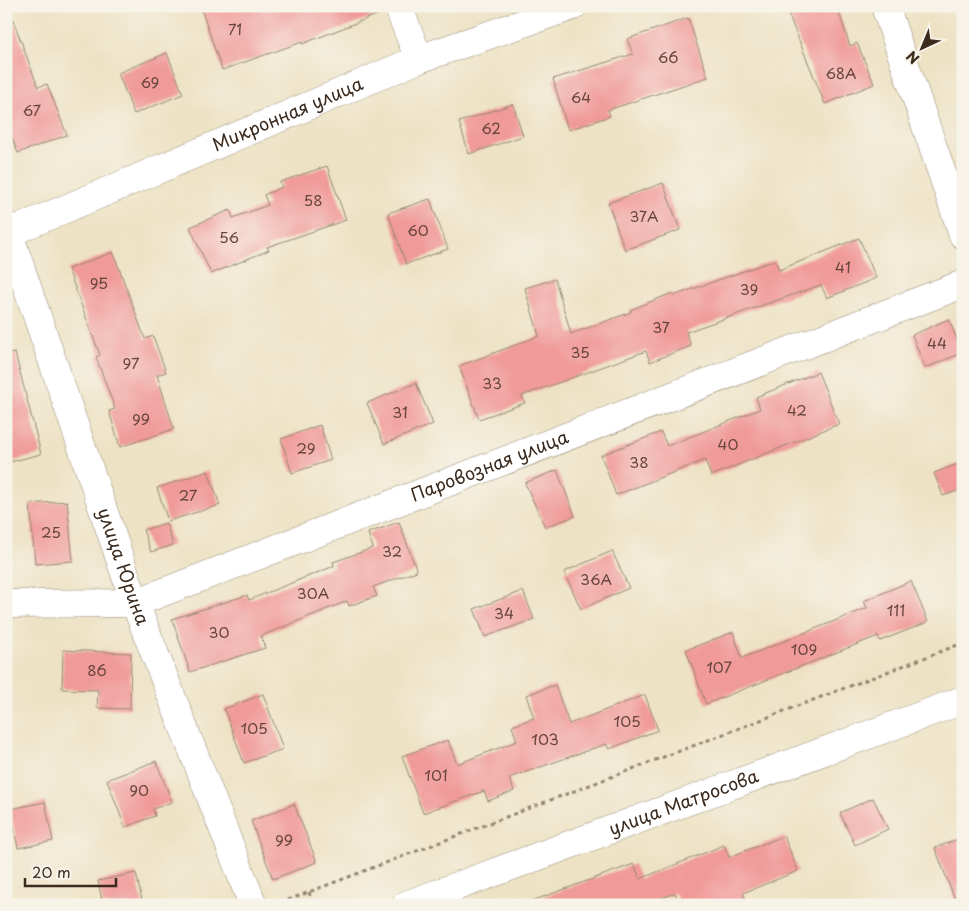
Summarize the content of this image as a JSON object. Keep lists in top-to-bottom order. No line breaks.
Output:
{"streets":{"street":["Микронная улица","Паровозная улица","улица Юрина","улица Матросова"]},"crossings":[["Микронная улица","улица Юрина"],["Паровозная улица","улица Юрина"]],"house_numbers":["71","66","68А","69","64","67","62","58","37А","60","56","41","95","39","37","44","35","97","33","42","31","99","40","29","38","27","25","32","36А","30А","111","34","30","109","107","86","105","105","103","101","90","99"],"scale_bar":"20 m","north":"bottom left"}
